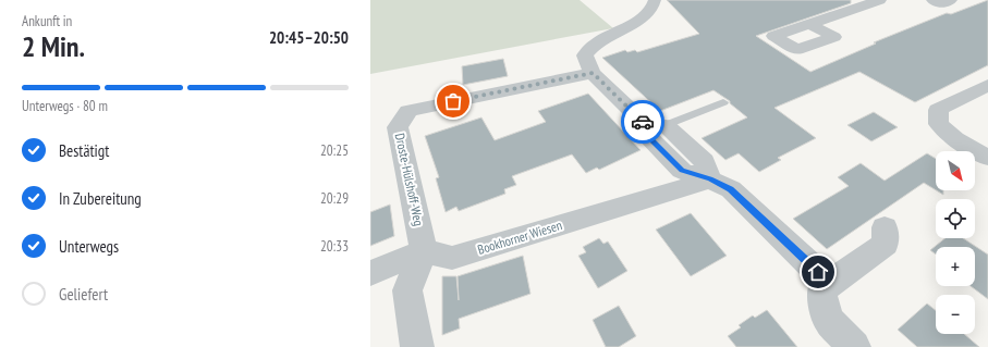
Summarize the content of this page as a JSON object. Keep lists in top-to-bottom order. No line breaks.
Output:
{"streets":{"street":["Droste-Hülshoff-Weg","Bookhorner Wiesen"]},"crossings":[["Droste-Hülshoff-Weg","Bookhorner Wiesen"]],"north":"bottom right","page":{"heading":["2 Min.","Ankunft in","20:45–20:50"],"bar":"Unterwegs · 80 m","list":[["Bestätigt","20:25"],["In Zubereitung","20:29"],["Unterwegs","20:33"],"Geliefert"],"map_buttons":["+","−"]}}
